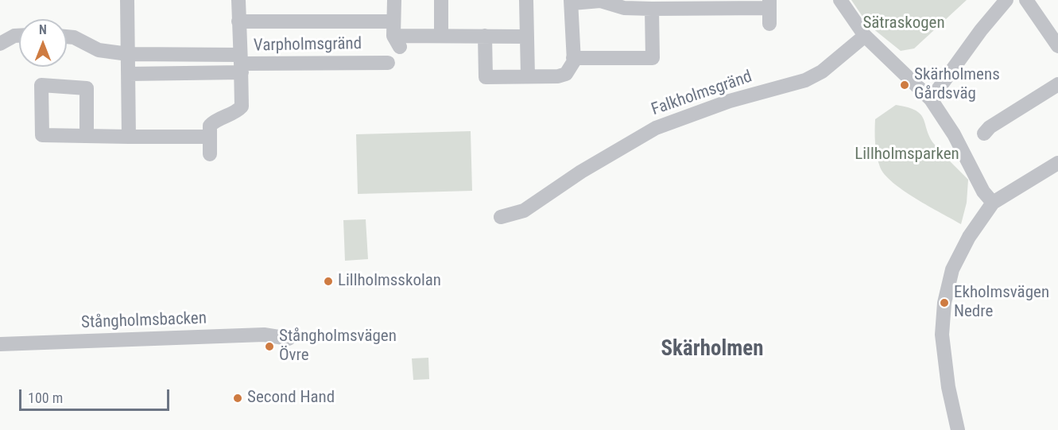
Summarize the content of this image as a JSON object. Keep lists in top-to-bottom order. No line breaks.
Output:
{"streets":{"street":["Varpholmsgränd","Falkholmsgränd","Stångholmsbacken"]},"districts":["Skärholmen"],"parks":["Sätraskogen","Lillholmsparken"],"places":["Skärholmens Gårdsväg","Lillholmsskolan","Ekholmsvägen Nedre","Stångholmsvägen Övre","Second Hand"],"scale_bar":"100 m","north":"top"}
